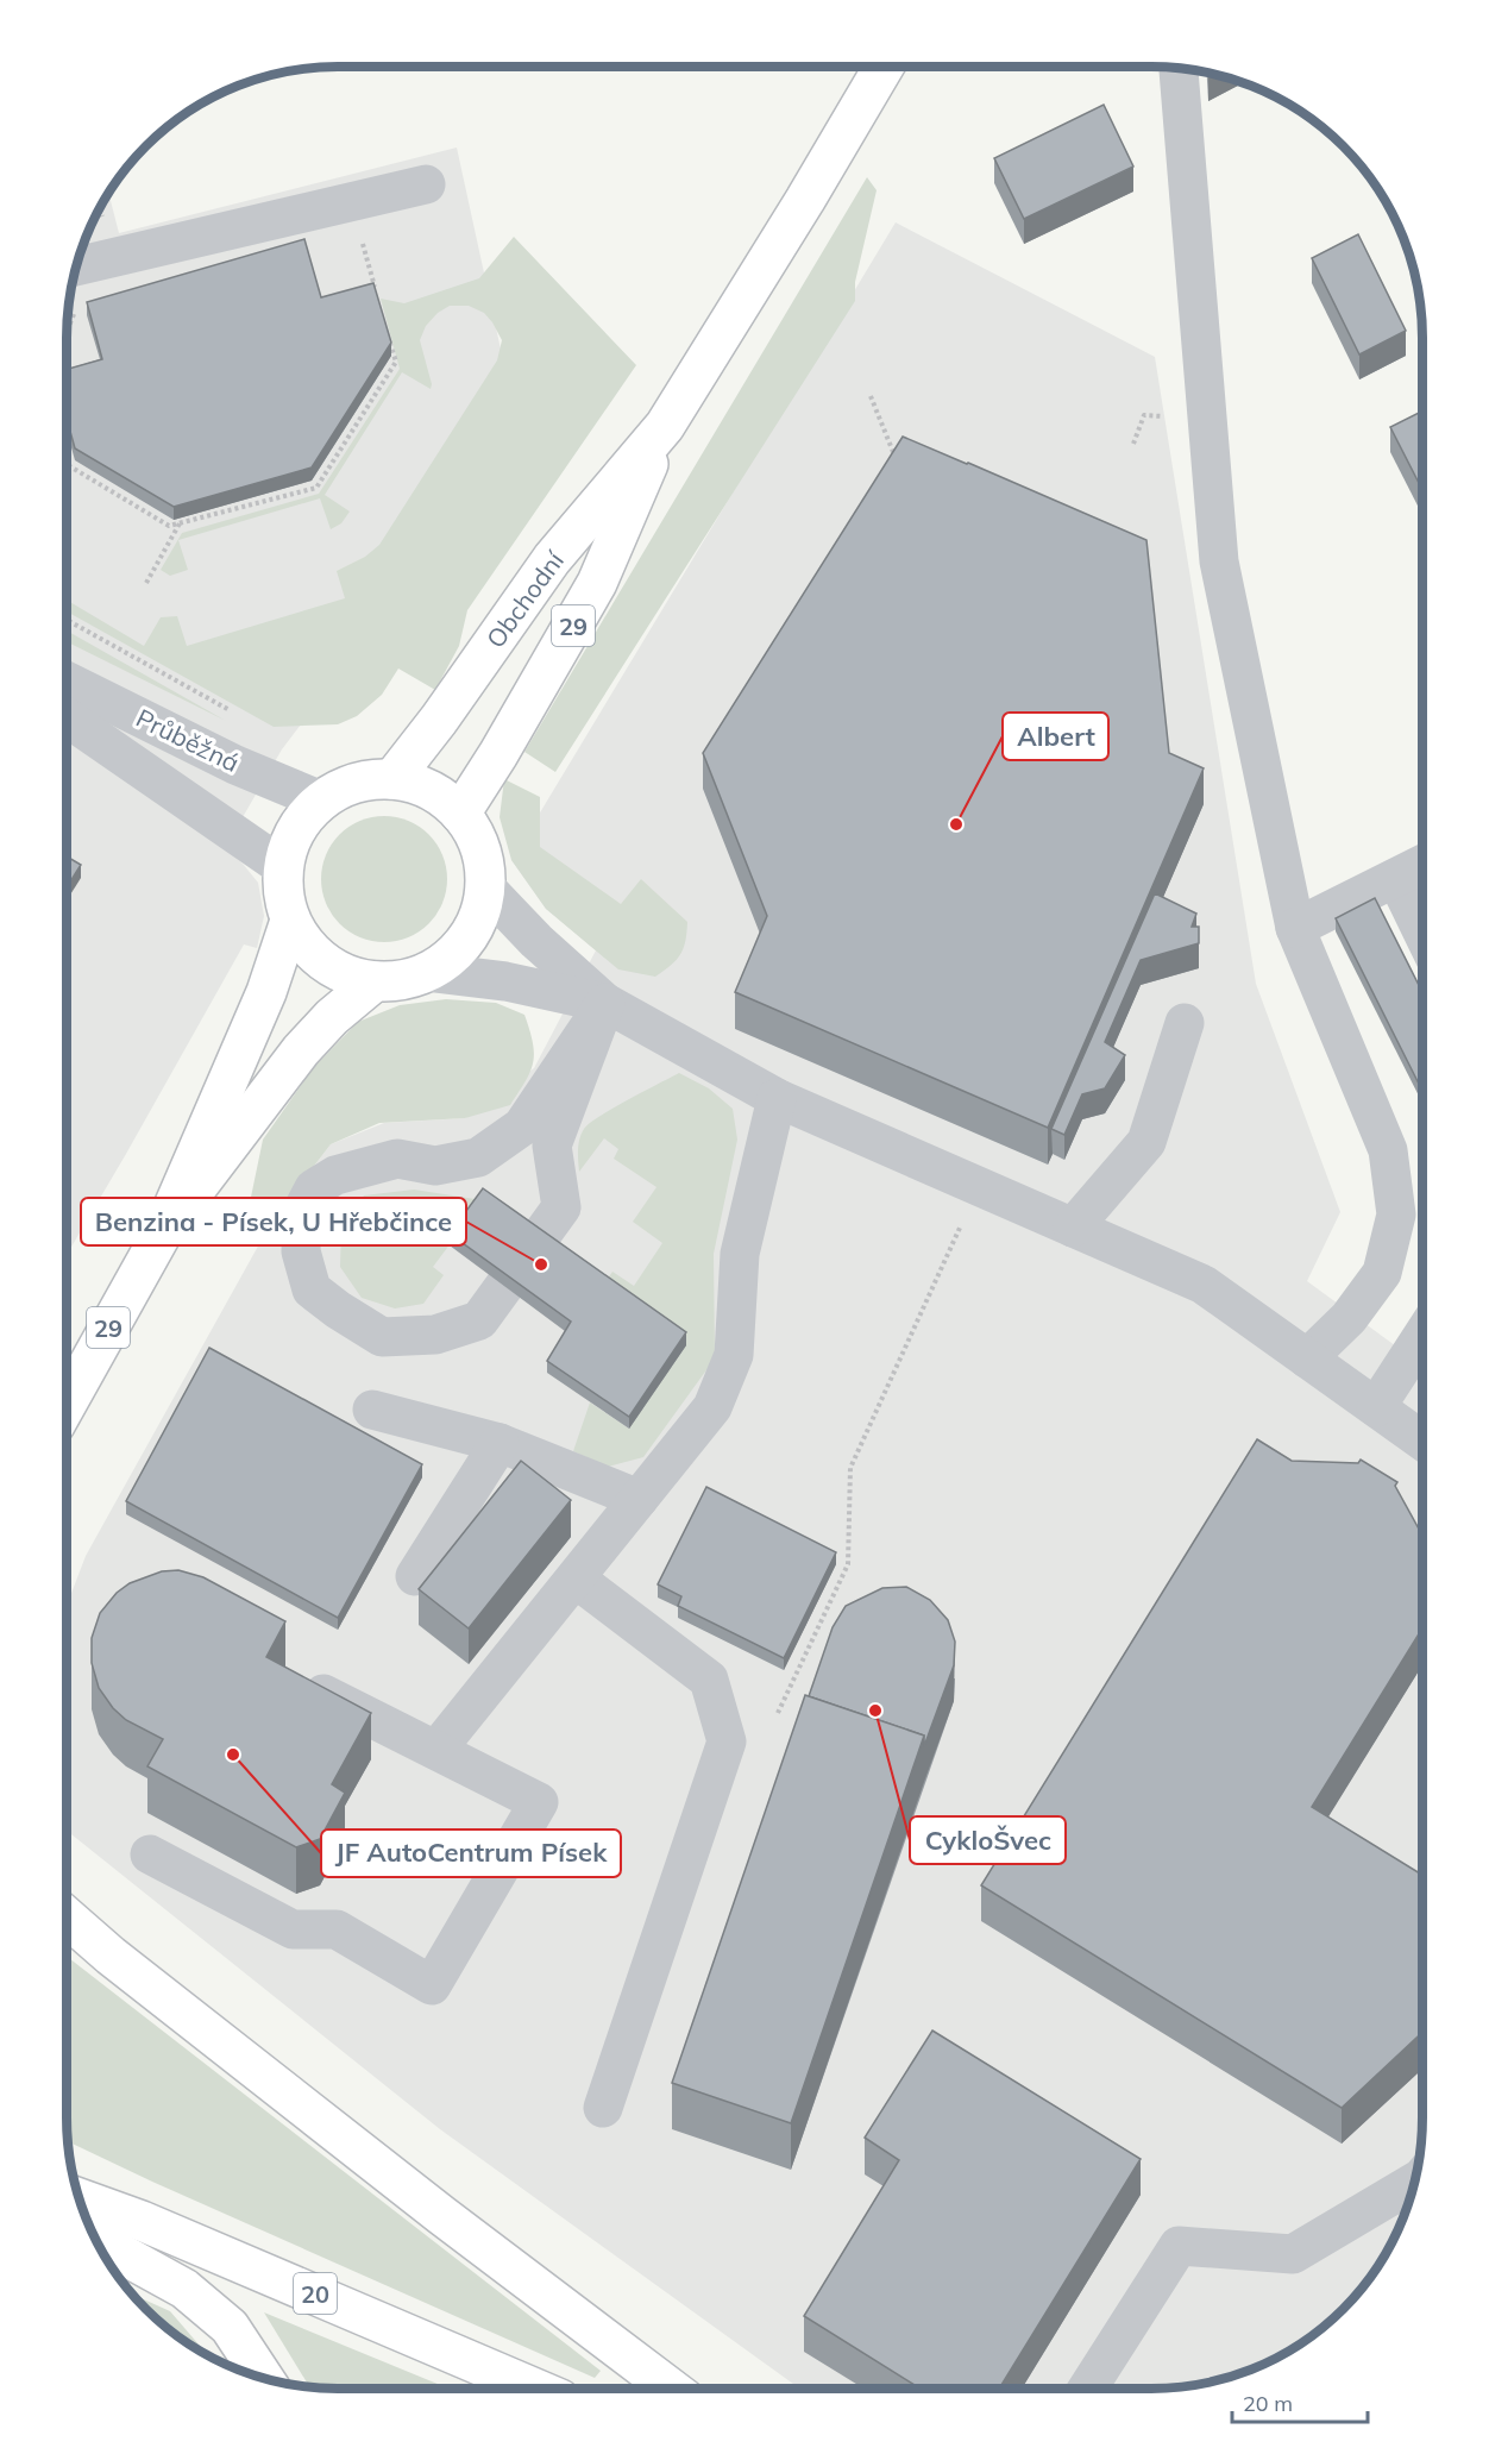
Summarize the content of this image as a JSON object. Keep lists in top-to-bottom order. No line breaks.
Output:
{"streets":{"main road":["Obchodní","29","20"],"street":["Průběžná"]},"crossings":[["Obchodní","29"],["Obchodní","Průběžná"],["29","Průběžná"]],"places":["Albert","Benzina - Písek, U Hřebčince","CykloŠvec","JF AutoCentrum Písek"],"scale_bar":"20 m"}
